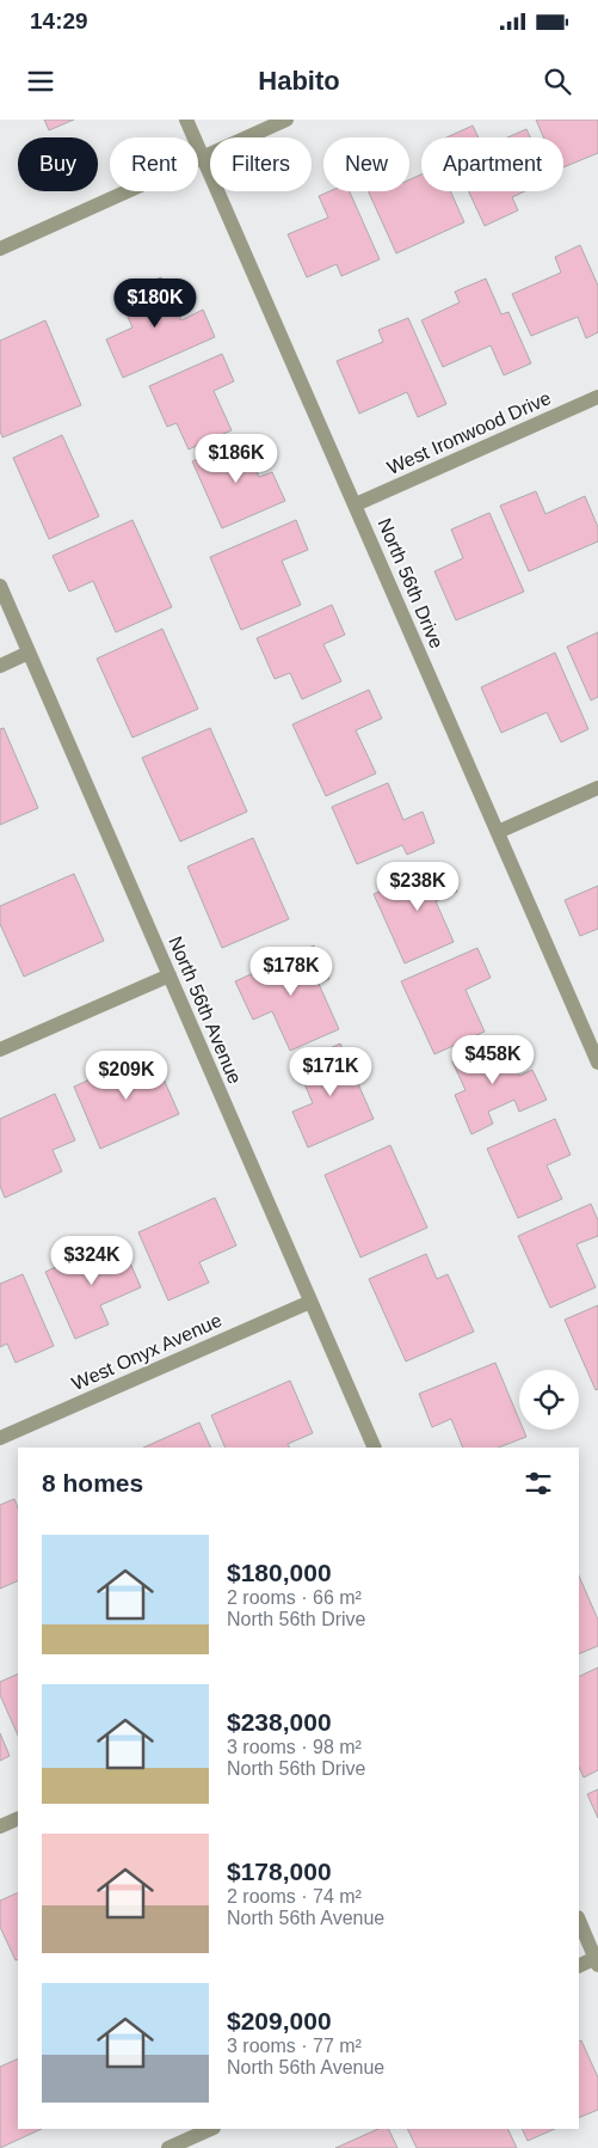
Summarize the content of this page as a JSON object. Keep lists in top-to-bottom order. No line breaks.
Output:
{"streets":{"street":["West Ironwood Drive","North 56th Drive","North 56th Avenue","West Onyx Avenue"]},"crossings":[["West Ironwood Drive","North 56th Drive"],["North 56th Avenue","West Onyx Avenue"]],"page":{"status":"14:29","header":"Habito","chip":["Buy","Rent","Filters","New","Apartment"],"price":["$180K","$186K","$238K","$178K","$458K","$171K","$209K","$324K"],"heading":"8 homes","list":[{"name":"$180,000","note":"2 rooms · 66 m² · North 56th Drive"},{"name":"$238,000","note":"3 rooms · 98 m² · North 56th Drive"},{"name":"$178,000","note":"2 rooms · 74 m² · North 56th Avenue"},{"name":"$209,000","note":"3 rooms · 77 m² · North 56th Avenue"}]}}
